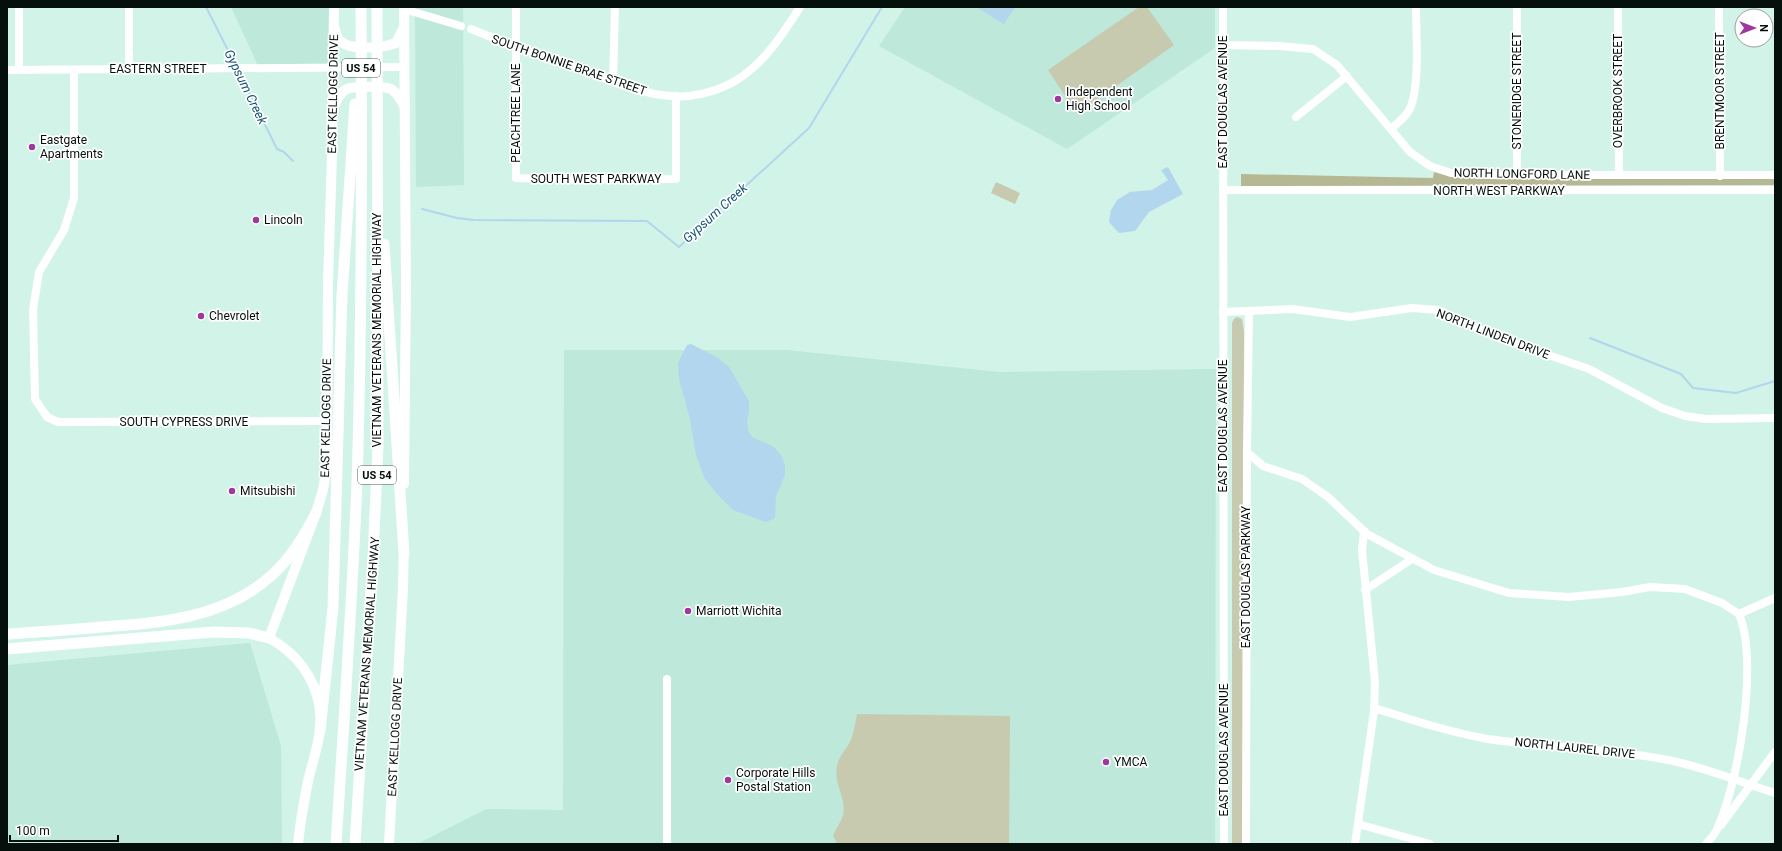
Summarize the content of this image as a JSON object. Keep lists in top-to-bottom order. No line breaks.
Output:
{"streets":{"highway":["US 54","VIETNAM VETERANS MEMORIAL HIGHWAY"],"main road":["EAST KELLOGG DRIVE"],"street":["SOUTH BONNIE BRAE STREET","EASTERN STREET","STONERIDGE STREET","OVERBROOK STREET","BRENTMOOR STREET","EAST DOUGLAS AVENUE","PEACHTREE LANE","NORTH LONGFORD LANE","SOUTH WEST PARKWAY","NORTH WEST PARKWAY","NORTH LINDEN DRIVE","SOUTH CYPRESS DRIVE","EAST DOUGLAS PARKWAY","NORTH LAUREL DRIVE"]},"crossings":[["SOUTH BONNIE BRAE STREET","PEACHTREE LANE"],["SOUTH BONNIE BRAE STREET","SOUTH WEST PARKWAY"],["EASTERN STREET","EAST KELLOGG DRIVE"],["EASTERN STREET","SOUTH CYPRESS DRIVE"],["STONERIDGE STREET","NORTH LONGFORD LANE"],["OVERBROOK STREET","NORTH LONGFORD LANE"],["BRENTMOOR STREET","NORTH LONGFORD LANE"],["EAST KELLOGG DRIVE","SOUTH CYPRESS DRIVE"],["EAST DOUGLAS AVENUE","NORTH LONGFORD LANE"],["EAST DOUGLAS AVENUE","NORTH WEST PARKWAY"],["EAST DOUGLAS AVENUE","NORTH LINDEN DRIVE"],["PEACHTREE LANE","SOUTH WEST PARKWAY"],["NORTH LINDEN DRIVE","EAST DOUGLAS PARKWAY"]],"water":["Gypsum Creek"],"places":["Independent High School","Eastgate Apartments","Lincoln","Chevrolet","Mitsubishi","Marriott Wichita","YMCA","Corporate Hills Postal Station"],"scale_bar":"100 m","north":"right"}
